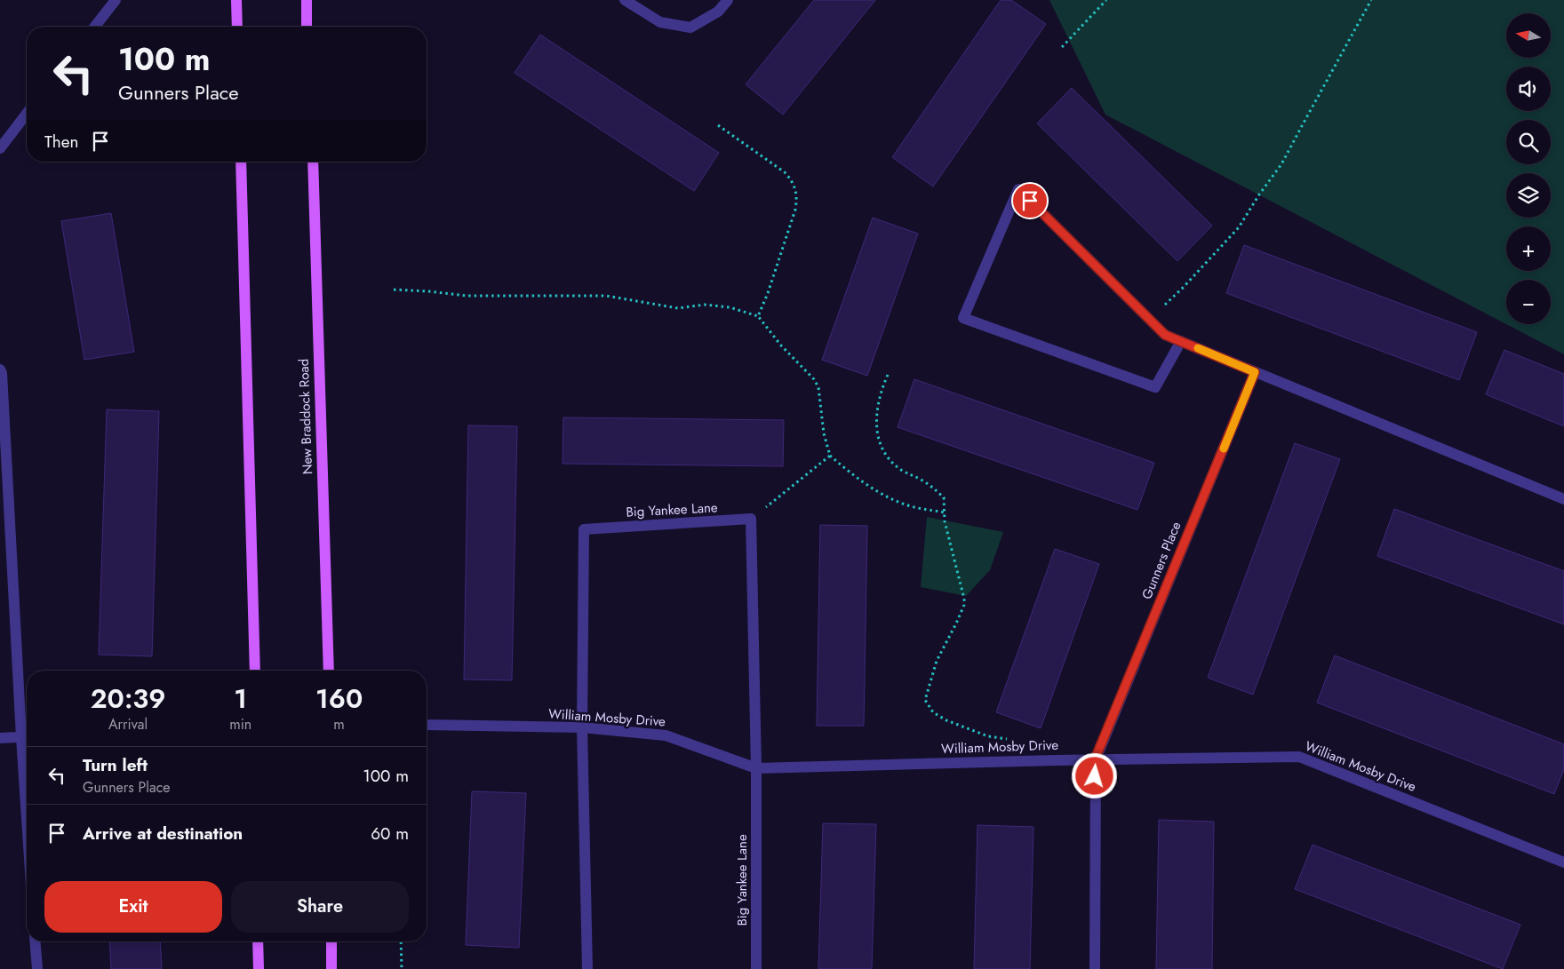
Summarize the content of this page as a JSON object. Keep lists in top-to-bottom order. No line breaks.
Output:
{"streets":{"main road":["New Braddock Road"],"street":["Big Yankee Lane","Gunners Place","William Mosby Drive"]},"crossings":[["Big Yankee Lane","William Mosby Drive"],["Gunners Place","William Mosby Drive"]],"north":"left","page":{"map_buttons":["+","−"],"turn":["100 m","Gunners Place"],"then":"Then","eta":["20:39","Arrival","1","min","160","m"],"list":[{"name":"Turn left","note":"Gunners Place","value":"100 m"},{"name":"Arrive at destination","value":"60 m"}],"buttons":["Exit","Share"]}}
